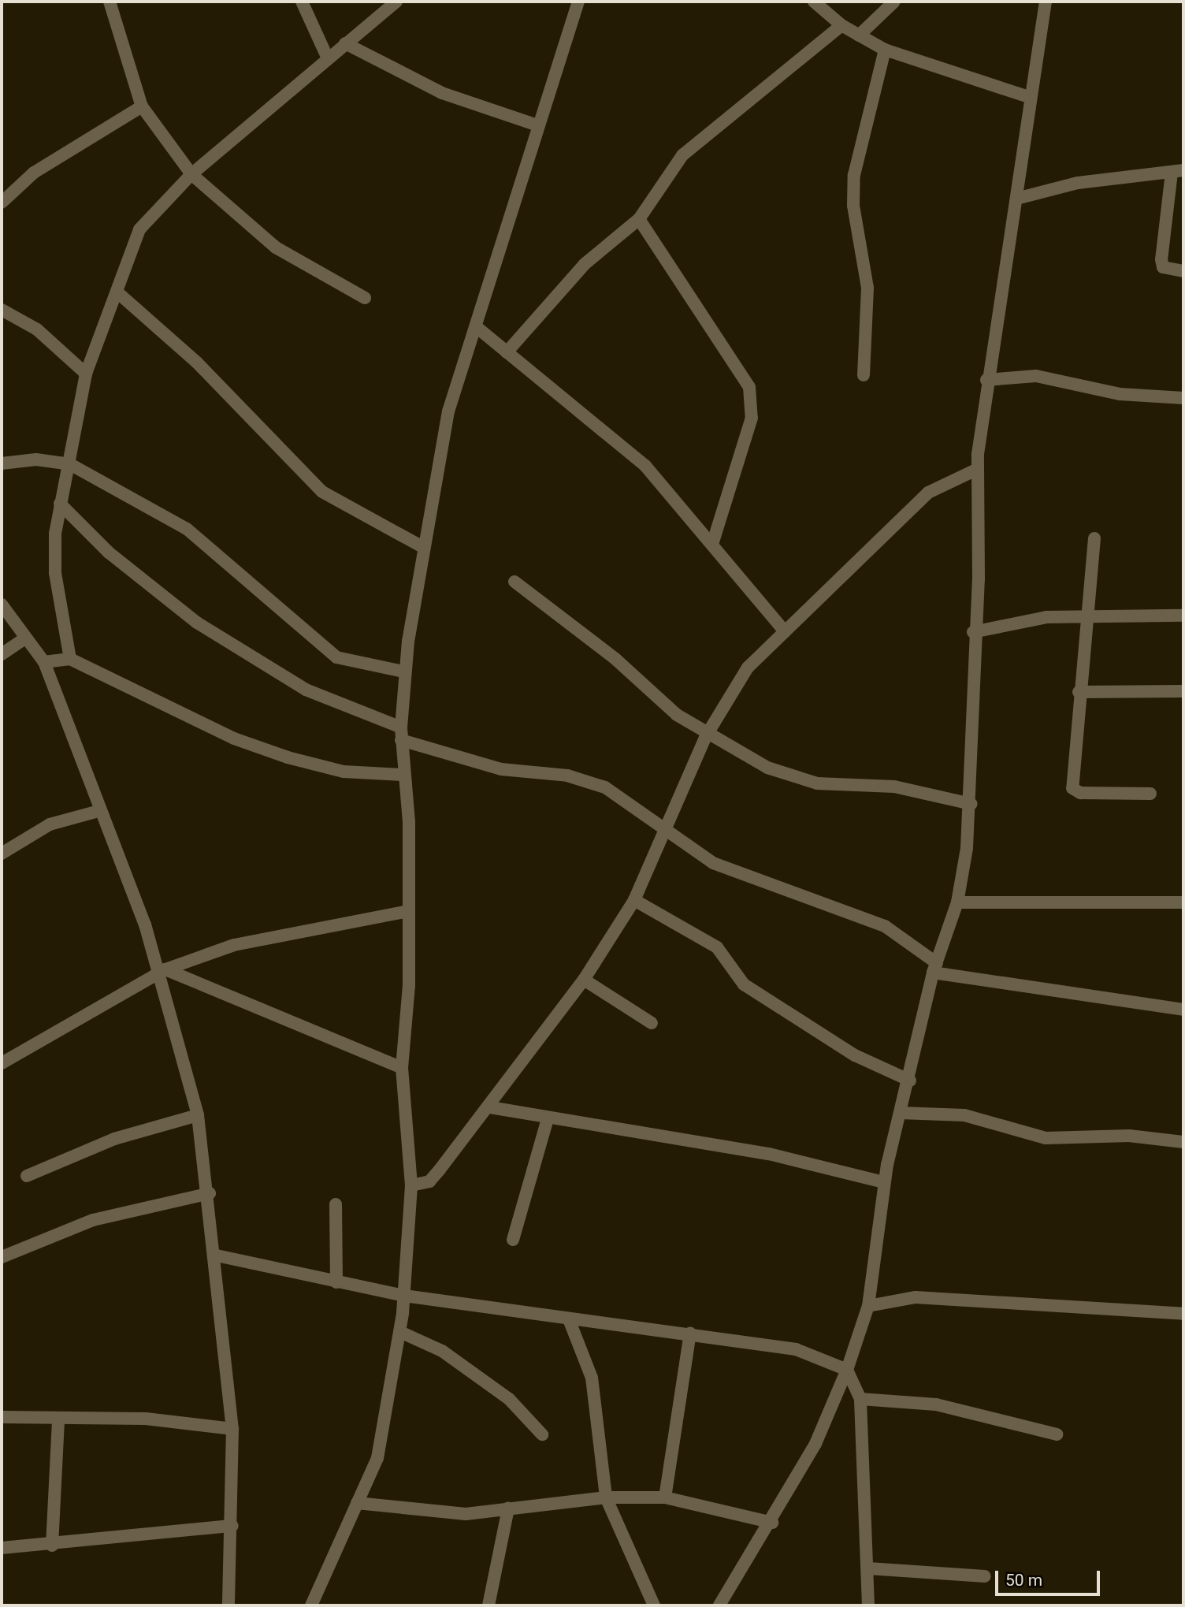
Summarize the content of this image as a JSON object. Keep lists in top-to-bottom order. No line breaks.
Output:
{"scale_bar":"50 m"}
